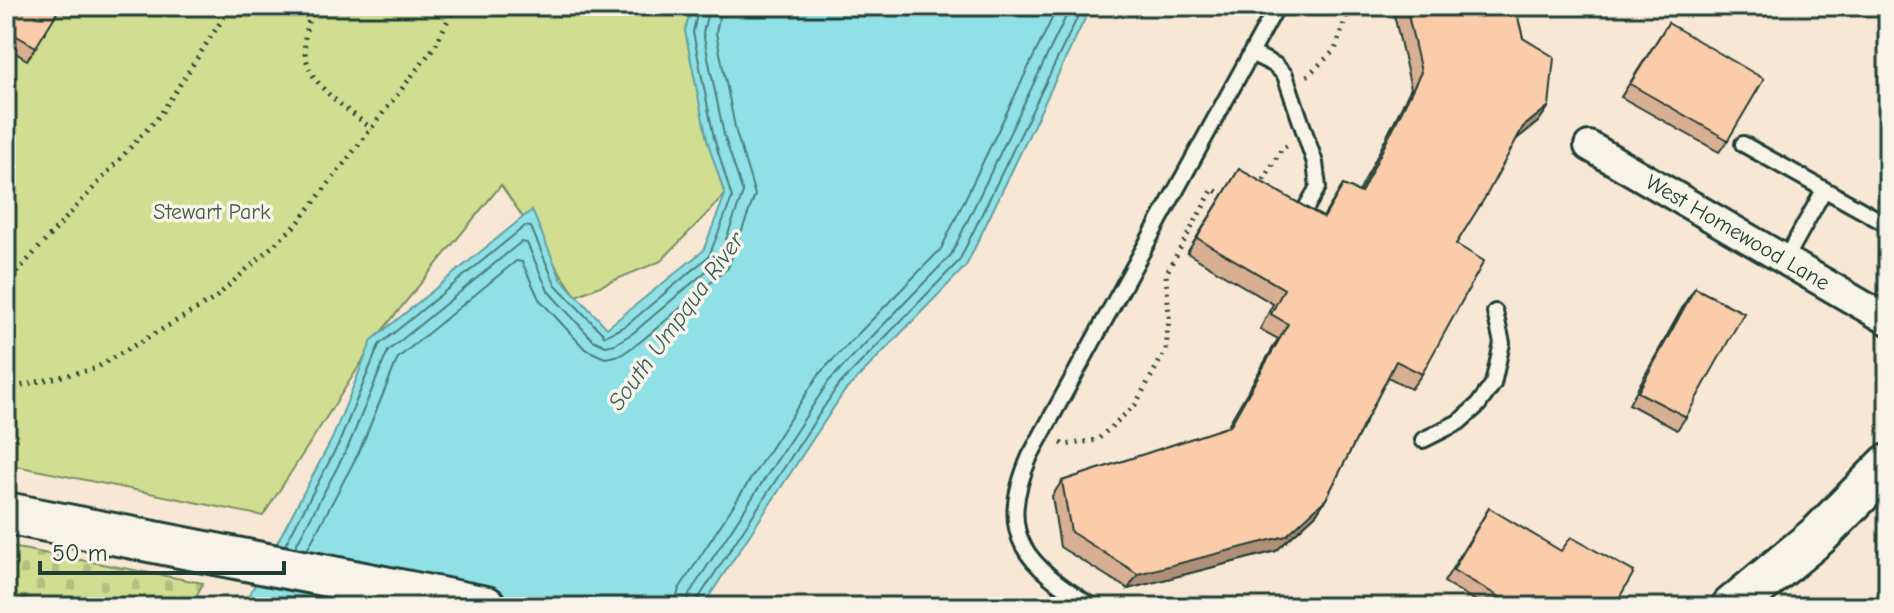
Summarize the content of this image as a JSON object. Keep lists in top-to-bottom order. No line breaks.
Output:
{"streets":{"street":["West Homewood Lane"]},"water":["South Umpqua River"],"parks":["Stewart Park"],"scale_bar":"50 m"}
